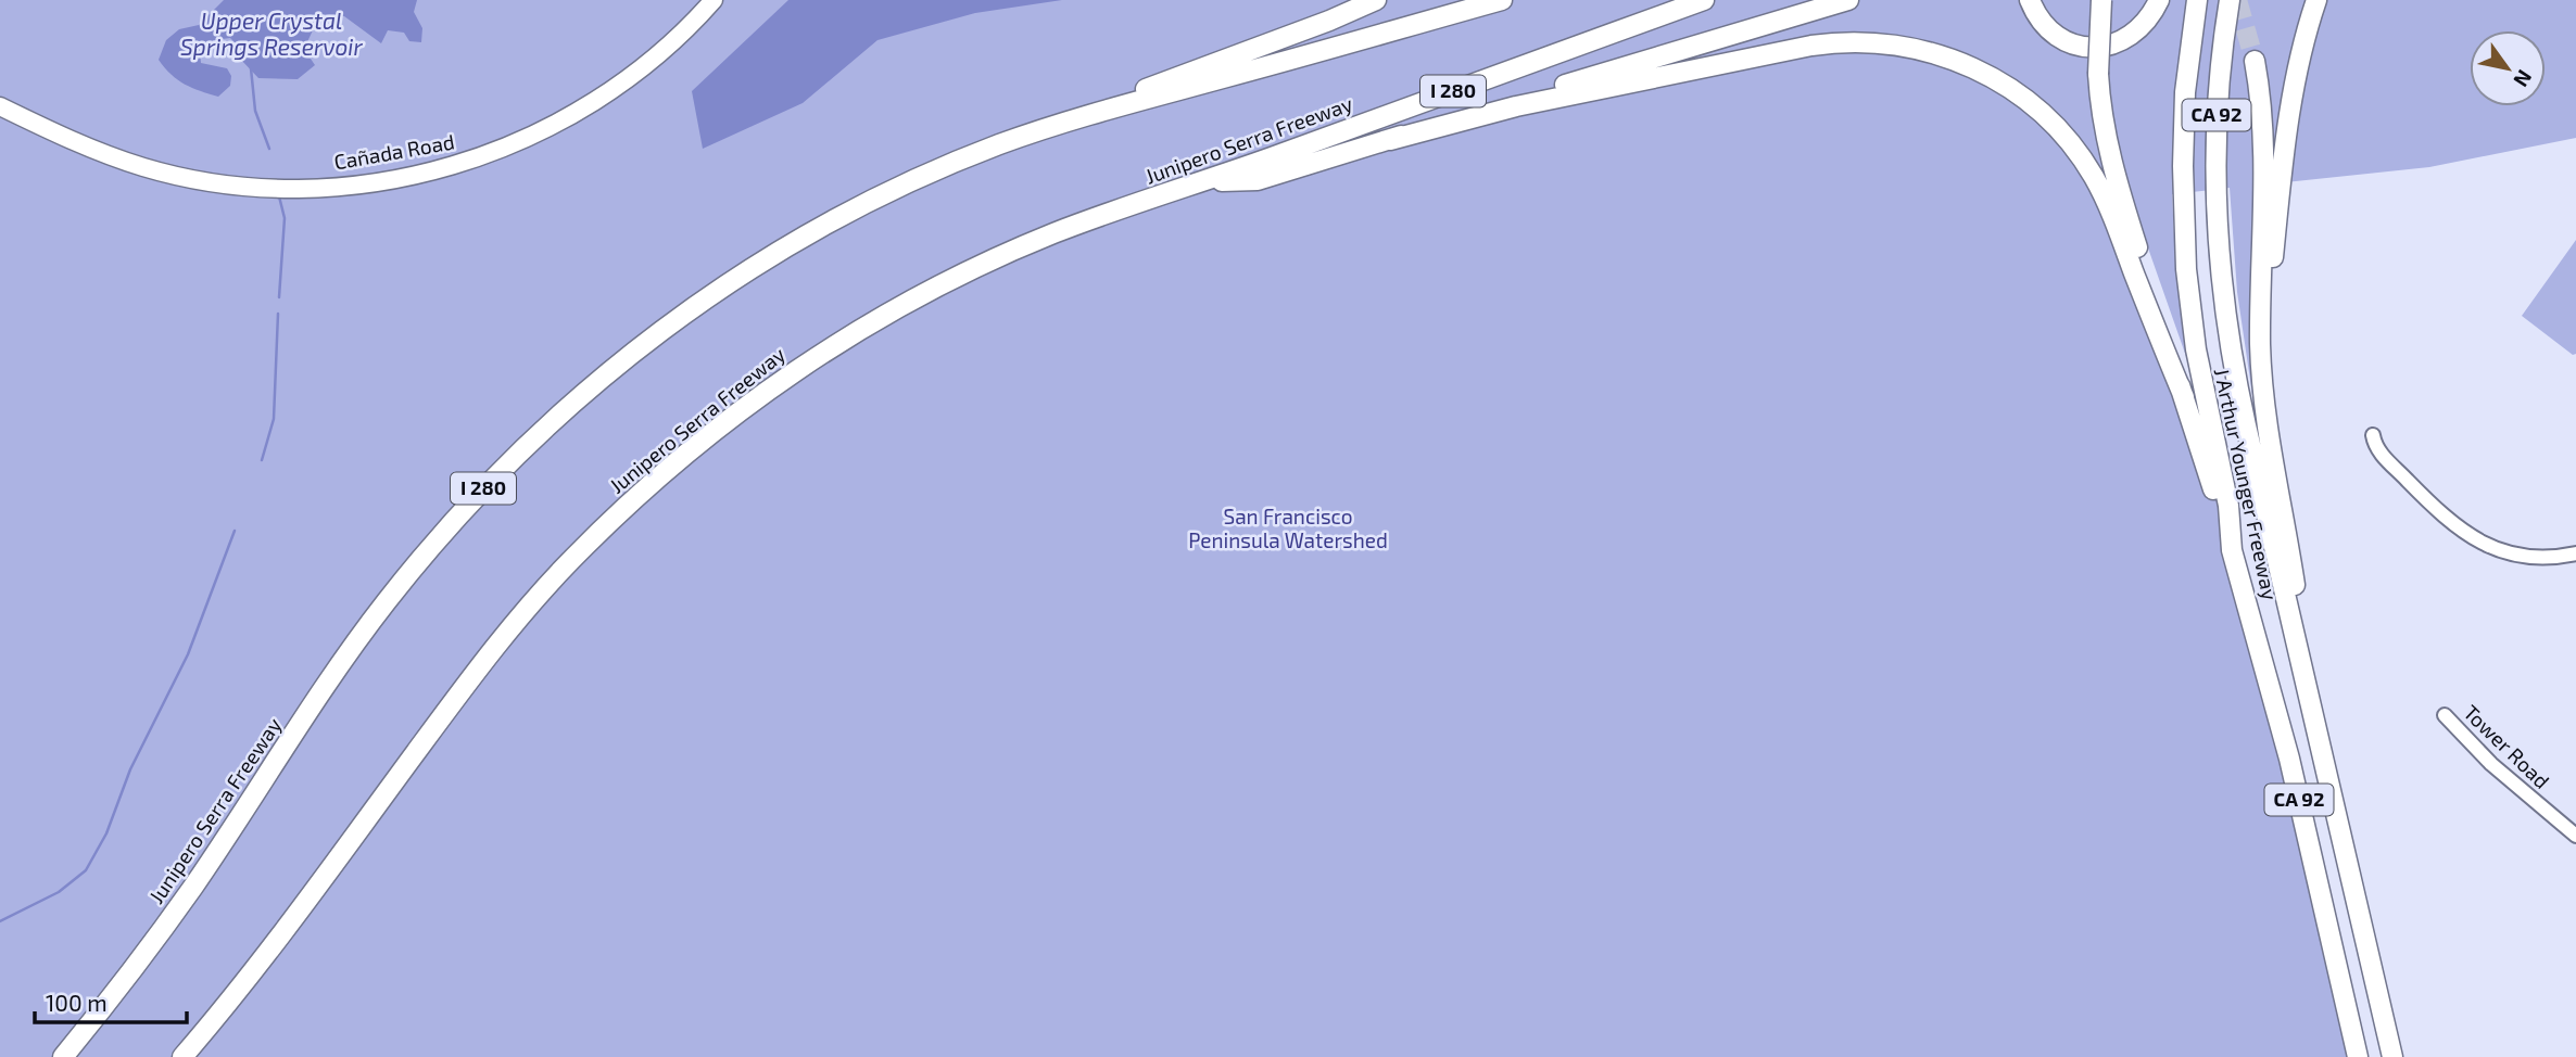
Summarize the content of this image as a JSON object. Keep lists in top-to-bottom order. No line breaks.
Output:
{"streets":{"highway":["I 280","CA 92","Junipero Serra Freeway","J Arthur Younger Freeway"],"main road":["Cañada Road"],"street":["Tower Road"]},"water":["Upper Crystal Springs Reservoir"],"parks":["San Francisco Peninsula Watershed"],"scale_bar":"100 m","north":"bottom right"}
